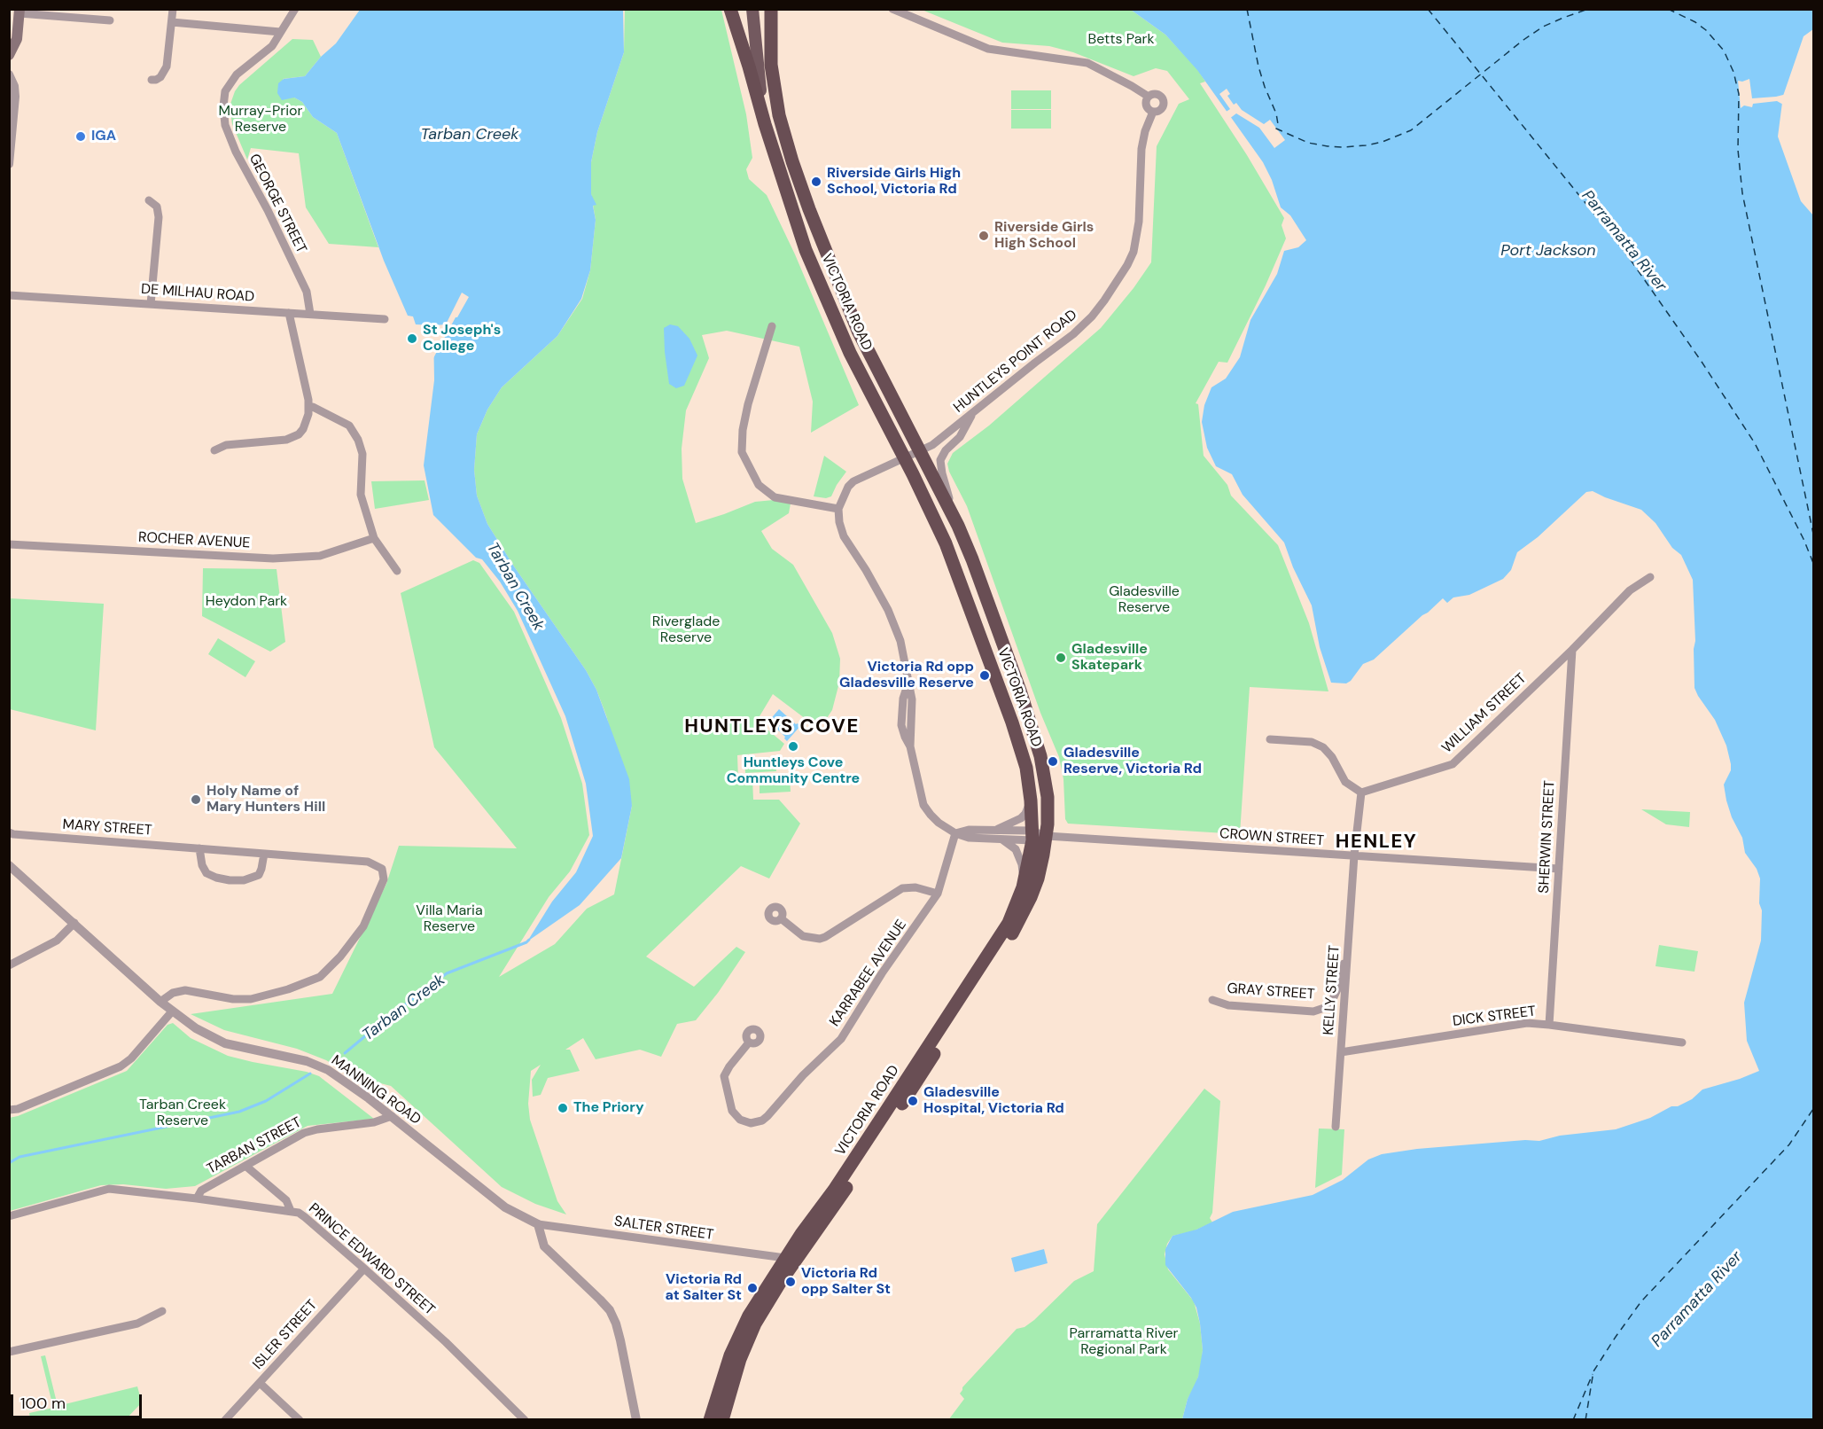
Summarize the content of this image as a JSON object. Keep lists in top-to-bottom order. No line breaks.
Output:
{"streets":{"highway":["VICTORIA ROAD"],"street":["GEORGE STREET","DE MILHAU ROAD","HUNTLEYS POINT ROAD","ROCHER AVENUE","WILLIAM STREET","MARY STREET","SHERWIN STREET","CROWN STREET","KARRABEE AVENUE","KELLY STREET","GRAY STREET","DICK STREET","MANNING ROAD","TARBAN STREET","SALTER STREET","PRINCE EDWARD STREET","ISLER STREET"]},"crossings":[["GEORGE STREET","DE MILHAU ROAD"],["VICTORIA ROAD","HUNTLEYS POINT ROAD"],["VICTORIA ROAD","CROWN STREET"],["VICTORIA ROAD","SALTER STREET"],["WILLIAM STREET","SHERWIN STREET"],["MARY STREET","MANNING ROAD"],["SHERWIN STREET","CROWN STREET"],["SHERWIN STREET","DICK STREET"],["CROWN STREET","KELLY STREET"],["KELLY STREET","GRAY STREET"],["KELLY STREET","DICK STREET"],["MANNING ROAD","TARBAN STREET"],["MANNING ROAD","SALTER STREET"],["TARBAN STREET","PRINCE EDWARD STREET"],["PRINCE EDWARD STREET","ISLER STREET"]],"districts":["HUNTLEYS COVE","HENLEY"],"water":["Tarban Creek","Parramatta River","Port Jackson"],"parks":["Betts Park","Murray-Prior Reserve","Gladesville Reserve","Heydon Park","Riverglade Reserve","Villa Maria Reserve","Tarban Creek Reserve","Parramatta River Regional Park"],"places":["IGA","Riverside Girls High School, Victoria Rd","Riverside Girls High School","St Joseph's College","Gladesville Skatepark","Victoria Rd opp Gladesville Reserve","Huntleys Cove Community Centre","Gladesville Reserve, Victoria Rd","Holy Name of Mary Hunters Hill","Gladesville Hospital, Victoria Rd","The Priory","Victoria Rd opp Salter St","Victoria Rd at Salter St"],"scale_bar":"100 m"}
